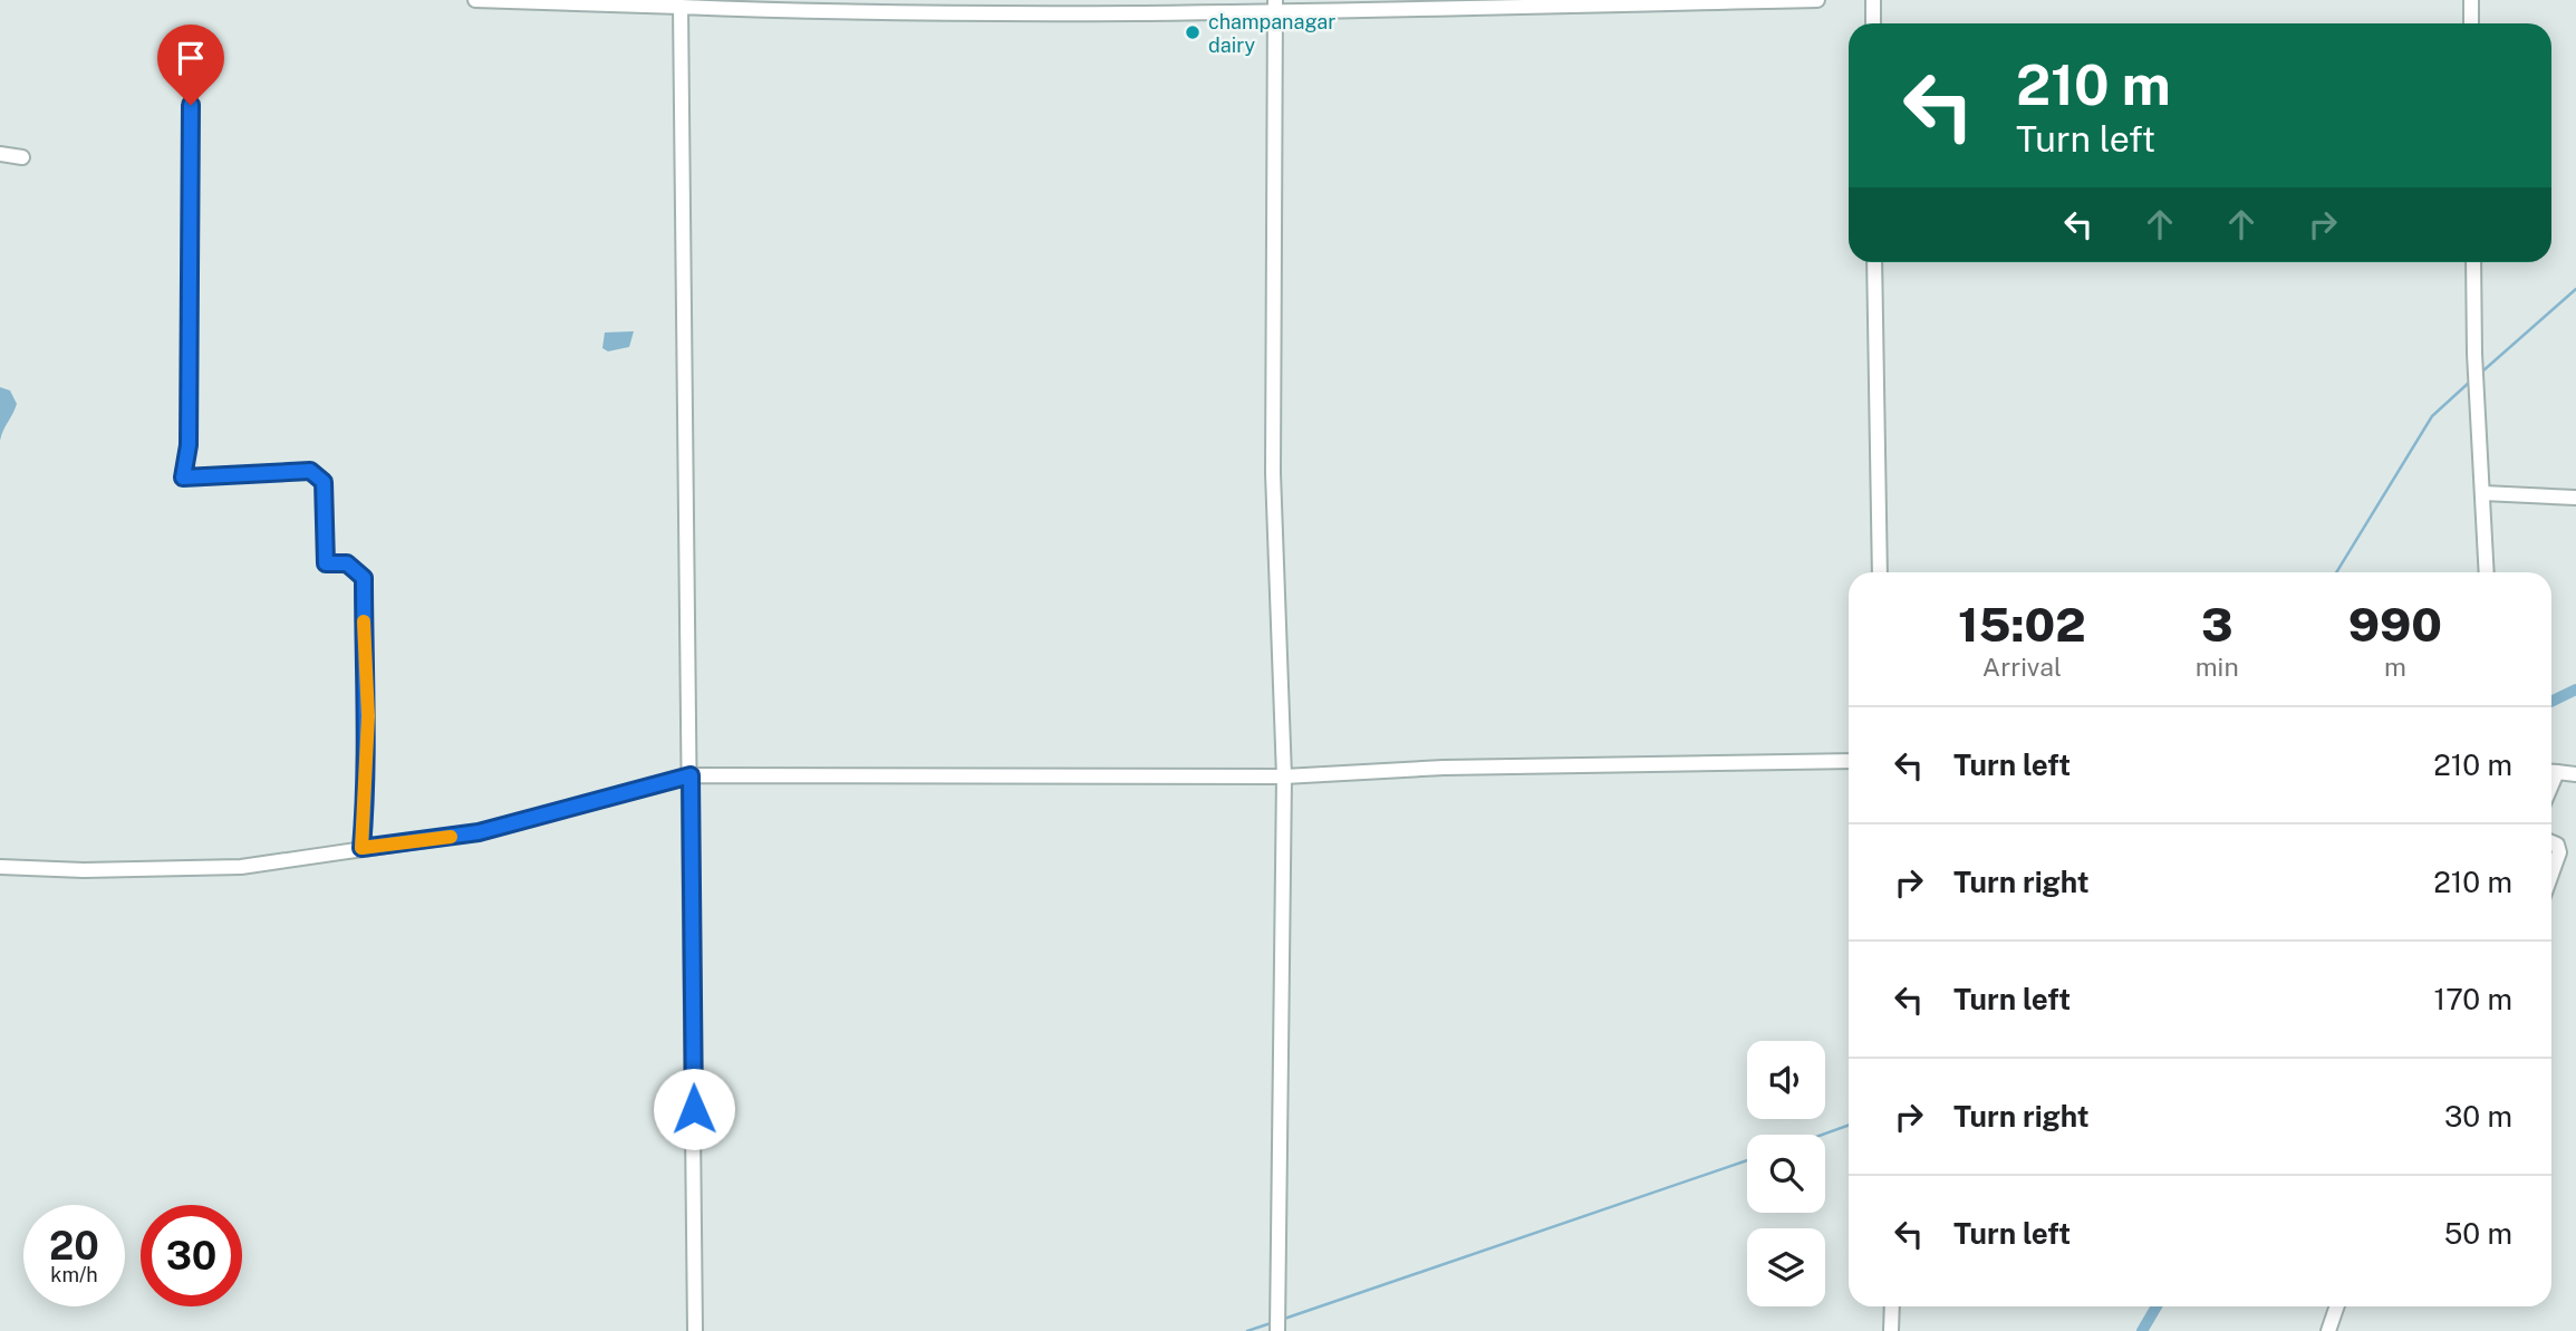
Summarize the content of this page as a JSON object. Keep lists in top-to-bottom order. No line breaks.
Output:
{"places":["champanagar dairy"],"page":{"turn":["210 m","Turn left"],"eta":["15:02","Arrival","3","min","990","m"],"list":[{"name":"Turn left","value":"210 m"},{"name":"Turn right","value":"210 m"},{"name":"Turn left","value":"170 m"},{"name":"Turn right","value":"30 m"},{"name":"Turn left","value":"50 m"}],"speed":"20 km/h","limit":"30"}}
